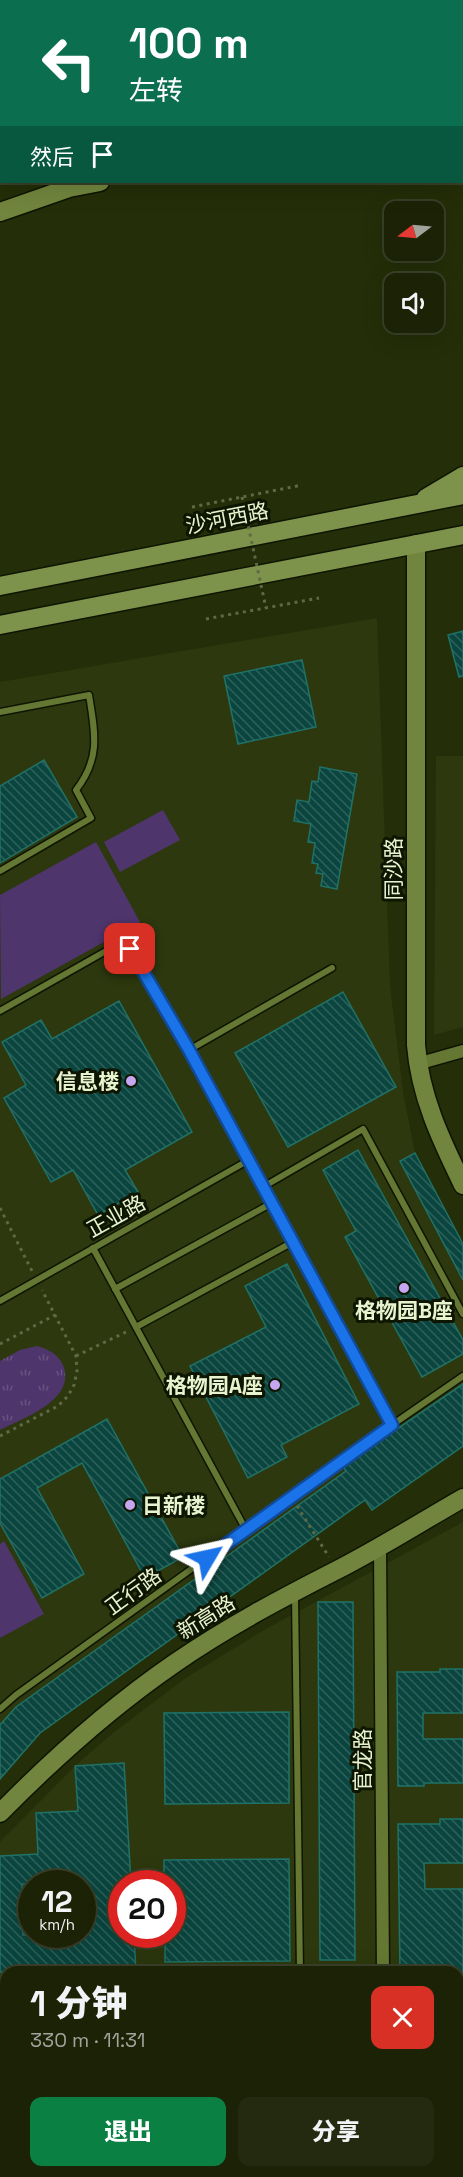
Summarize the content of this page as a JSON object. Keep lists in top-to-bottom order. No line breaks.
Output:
{"streets":{"main road":["沙河西路"],"street":["同沙路","新高路","官龙路"],"lane":["正业路","正行路"]},"crossings":[["新高路","官龙路"]],"places":["信息楼","格物园B座","格物园A座","日新楼"],"north":"left","page":{"turn":["100 m","左转"],"then":"然后","speed":"12 km/h","limit":"20","heading":["1 分钟","330 m · 11:31"],"buttons":["退出","分享"]}}
